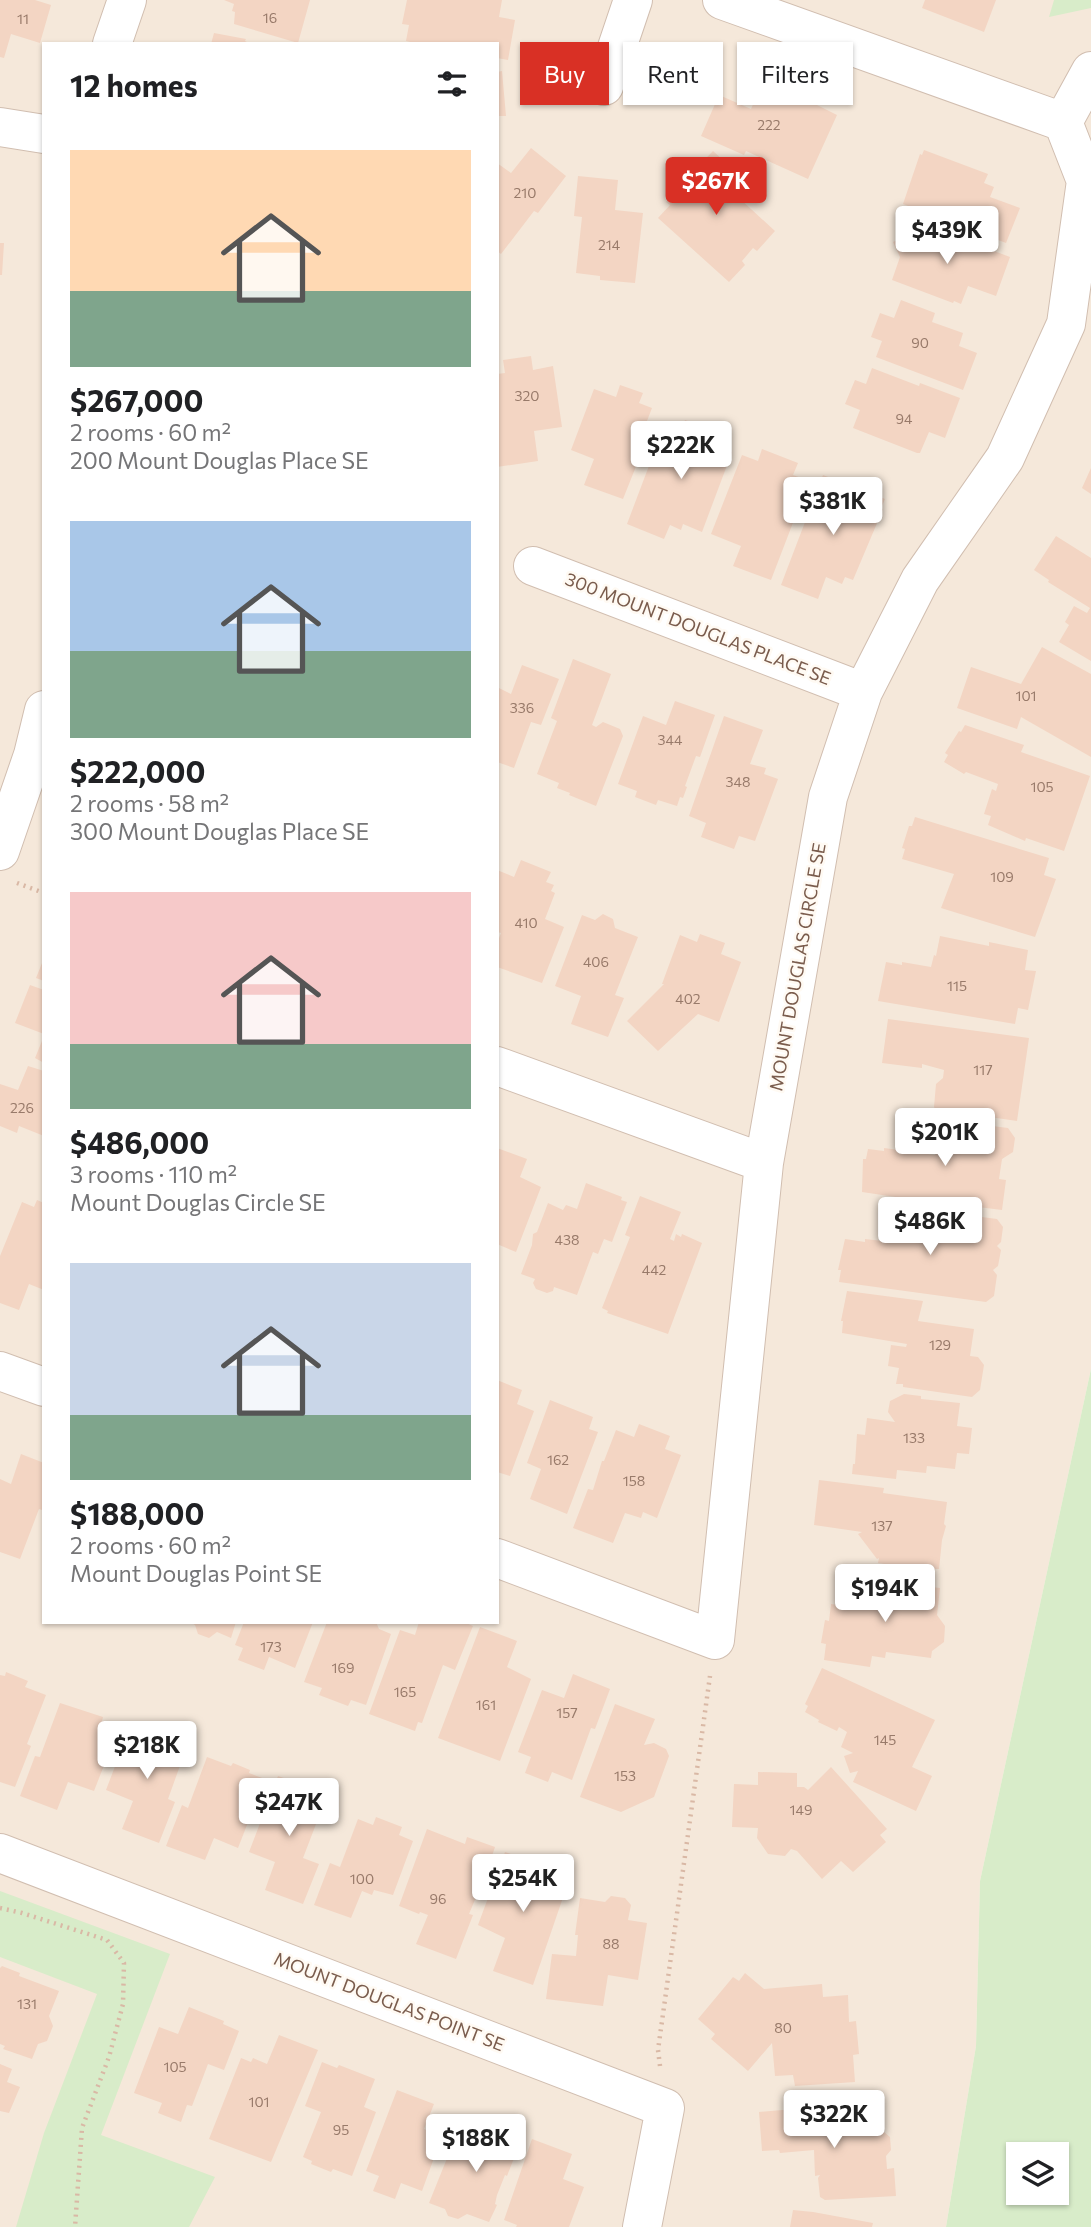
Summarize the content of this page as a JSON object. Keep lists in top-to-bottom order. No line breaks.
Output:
{"streets":{"street":["300 MOUNT DOUGLAS PLACE SE","MOUNT DOUGLAS CIRCLE SE","MOUNT DOUGLAS POINT SE"]},"crossings":[["300 MOUNT DOUGLAS PLACE SE","MOUNT DOUGLAS CIRCLE SE"]],"house_numbers":["16","11","222","210","214","90","320","94","101","336","344","348","105","109","410","406","115","402","117","226","438","442","129","133","162","158","137","173","169","165","161","157","145","153","149","100","96","88","131","80","105","101","95"],"page":{"chip":["Buy","Rent","Filters"],"heading":"12 homes","list":[{"name":"$267,000","note":"2 rooms · 60 m² · 200 Mount Douglas Place SE"},{"name":"$222,000","note":"2 rooms · 58 m² · 300 Mount Douglas Place SE"},{"name":"$486,000","note":"3 rooms · 110 m² · Mount Douglas Circle SE"},{"name":"$188,000","note":"2 rooms · 60 m² · Mount Douglas Point SE"}],"price":["$267K","$439K","$222K","$381K","$201K","$486K","$194K","$218K","$247K","$254K","$322K","$188K"]}}
